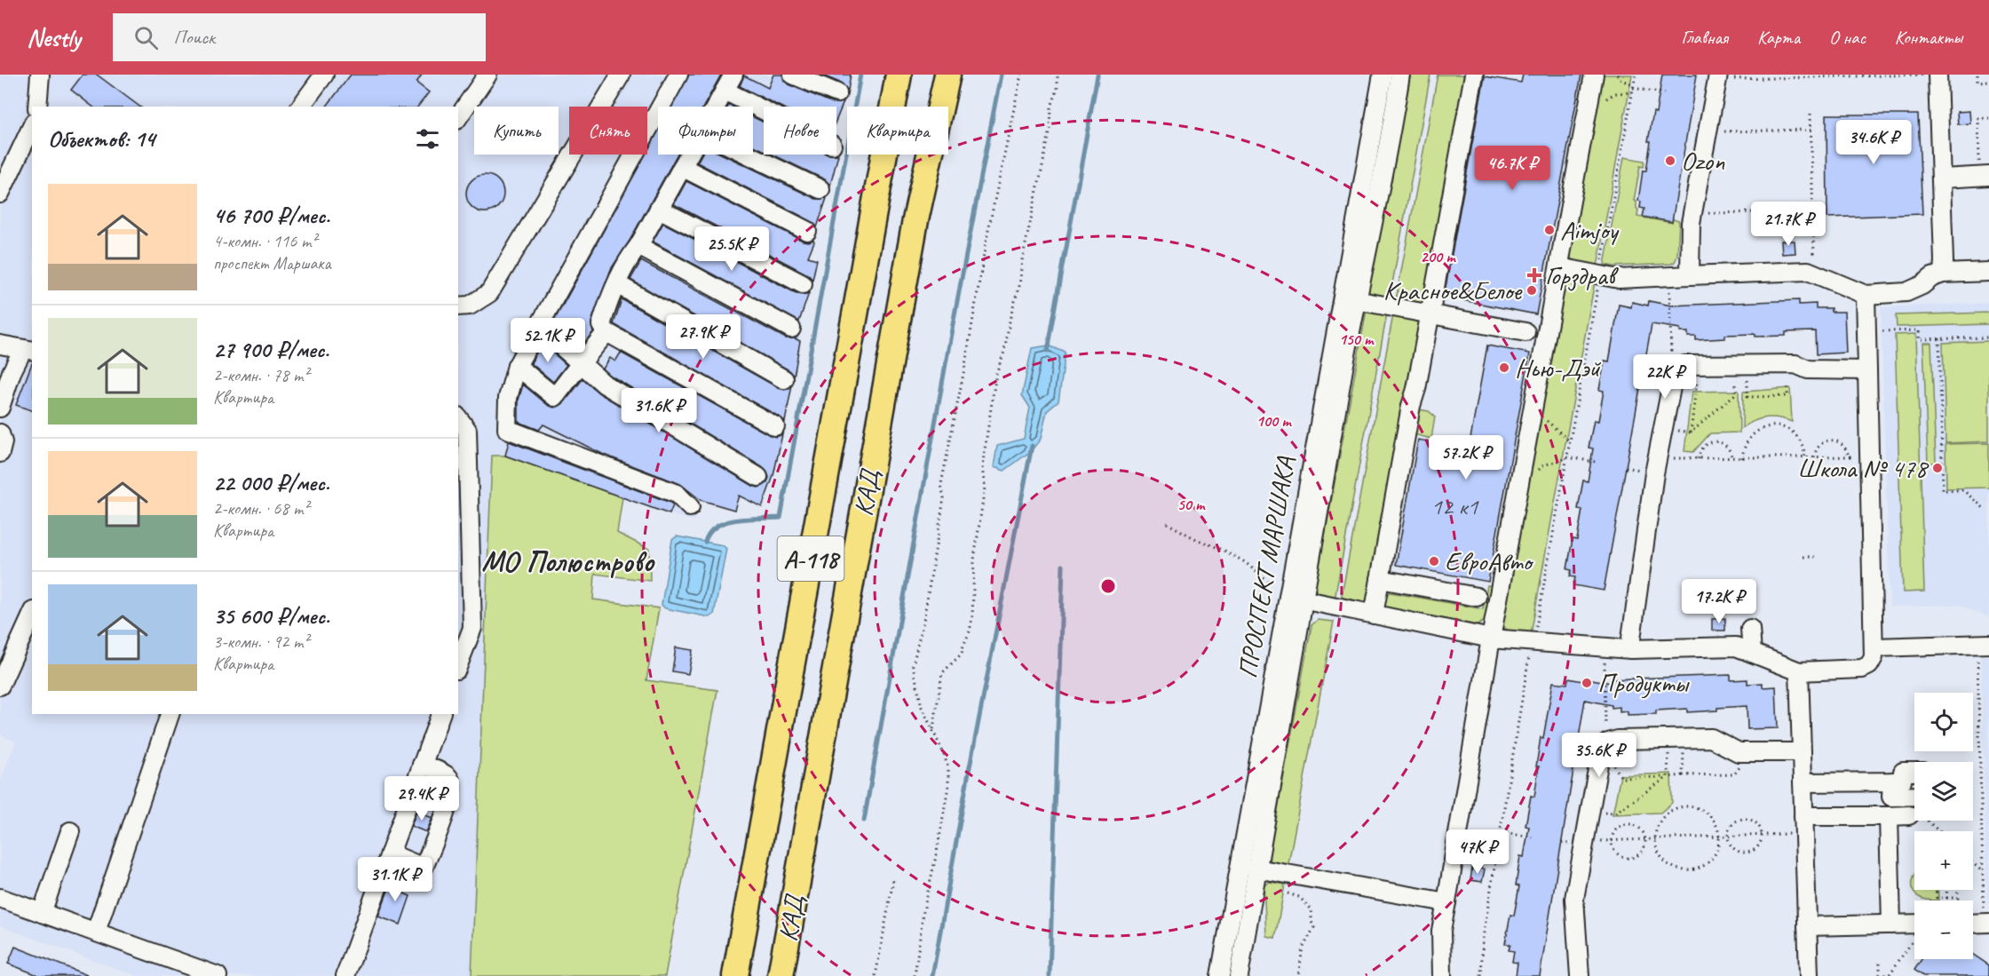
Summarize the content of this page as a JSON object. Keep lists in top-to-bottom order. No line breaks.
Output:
{"streets":{"highway":["КАД","А-118"],"street":["ПРОСПЕКТ МАРШАКА"]},"districts":["МО Полюстрово"],"places":{"other":["Ozon","Aimjoy","Красное&Белое","Нью-Дэй","Школа № 478","ЕвроАвто","Продукты"],"health":["Горздрав"]},"house_numbers":["12 к1"],"page":{"header":"Nestly","search":"Поиск","nav":["Главная","Карта","О нас","Контакты"],"chip":["Купить","Снять","Фильтры","Новое","Квартира"],"heading":"Объектов: 14","price":["34.6K ₽","46.7K ₽","21.7K ₽","25.5K ₽","27.9K ₽","52.1K ₽","22K ₽","31.6K ₽","57.2K ₽","17.2K ₽","35.6K ₽","29.4K ₽","47K ₽","31.1K ₽"],"list":[{"name":"46 700 ₽/мес.","note":"4-комн. · 116 m² · проспект Маршака"},{"name":"27 900 ₽/мес.","note":"2-комн. · 78 m² · Квартира"},{"name":"22 000 ₽/мес.","note":"2-комн. · 68 m² · Квартира"},{"name":"35 600 ₽/мес.","note":"3-комн. · 92 m² · Квартира"}],"map_buttons":["+","−"]},"rings":["200 m","150 m","100 m","50 m"]}
